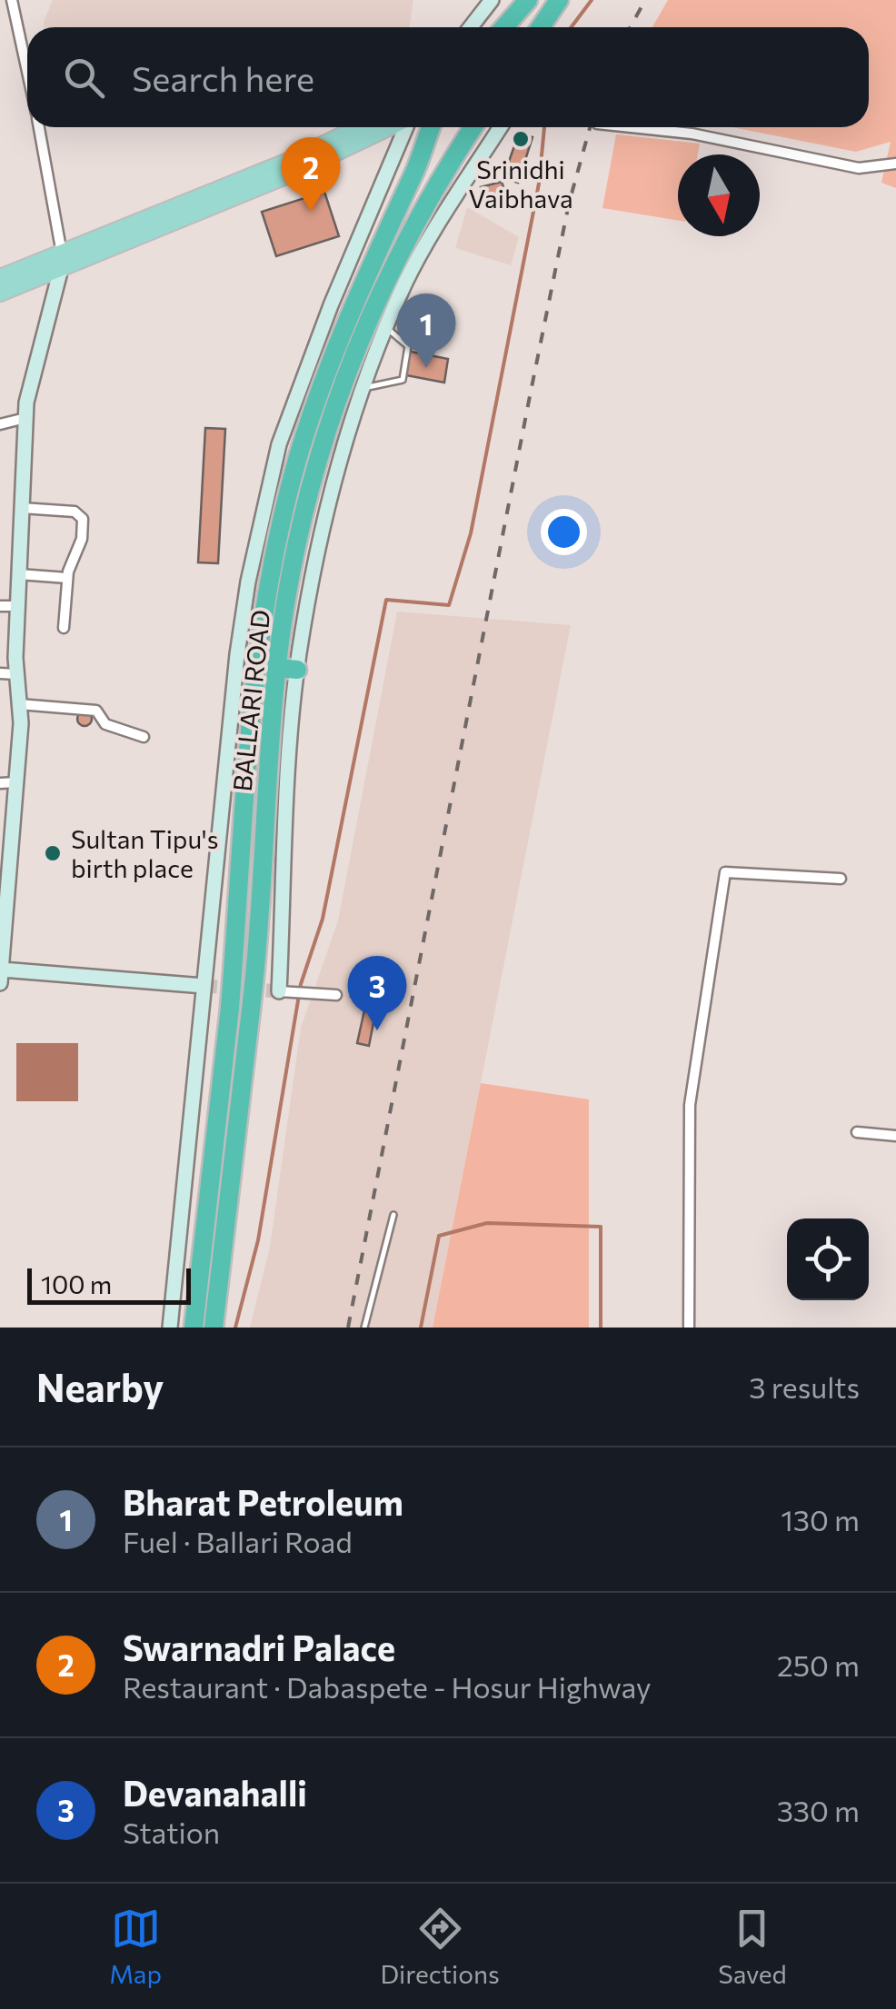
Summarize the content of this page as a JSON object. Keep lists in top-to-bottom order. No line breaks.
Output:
{"streets":{"highway":["BALLARI ROAD"]},"places":["Srinidhi Vaibhava","Sultan Tipu's birth place"],"scale_bar":"100 m","north":"bottom","page":{"search":"Search here","pins":["2","1","3"],"scale":"100 m","heading":["Nearby","3 results"],"list":[{"mark":"1","name":"Bharat Petroleum","note":"Fuel · Ballari Road","value":"130 m"},{"mark":"2","name":"Swarnadri Palace","note":"Restaurant · Dabaspete - Hosur Highway","value":"250 m"},{"mark":"3","name":"Devanahalli","note":"Station","value":"330 m"}],"nav":["Map","Directions","Saved"]}}
